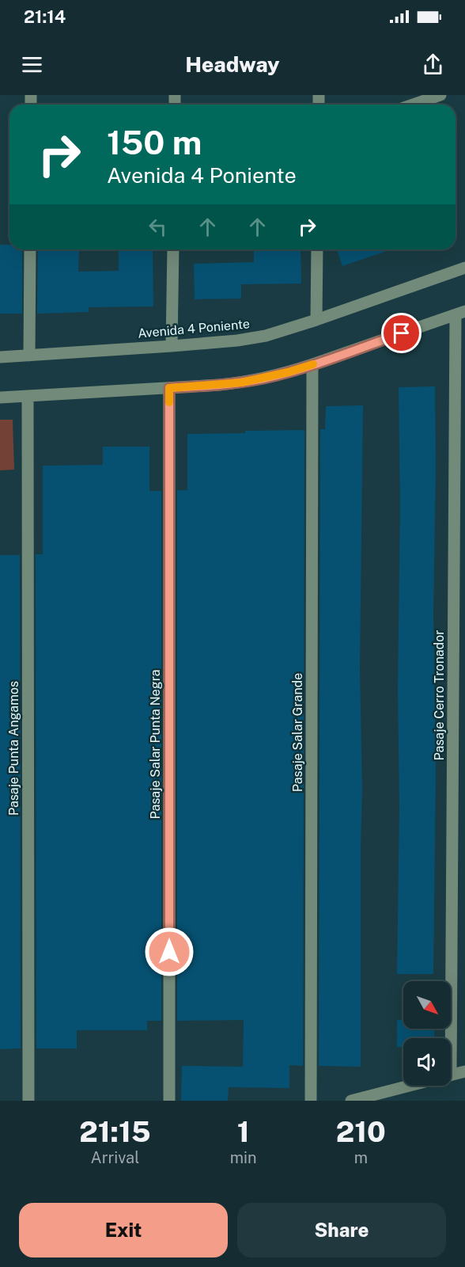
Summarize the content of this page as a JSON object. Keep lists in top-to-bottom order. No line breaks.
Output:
{"streets":{"street":["Avenida 4 Poniente","Pasaje Cerro Tronador","Pasaje Salar Grande","Pasaje Salar Punta Negra","Pasaje Punta Angamos"]},"north":"bottom right","page":{"status":"21:14","header":"Headway","turn":["150 m","Avenida 4 Poniente"],"eta":["21:15","Arrival","1","min","210","m"],"buttons":["Exit","Share"]}}
